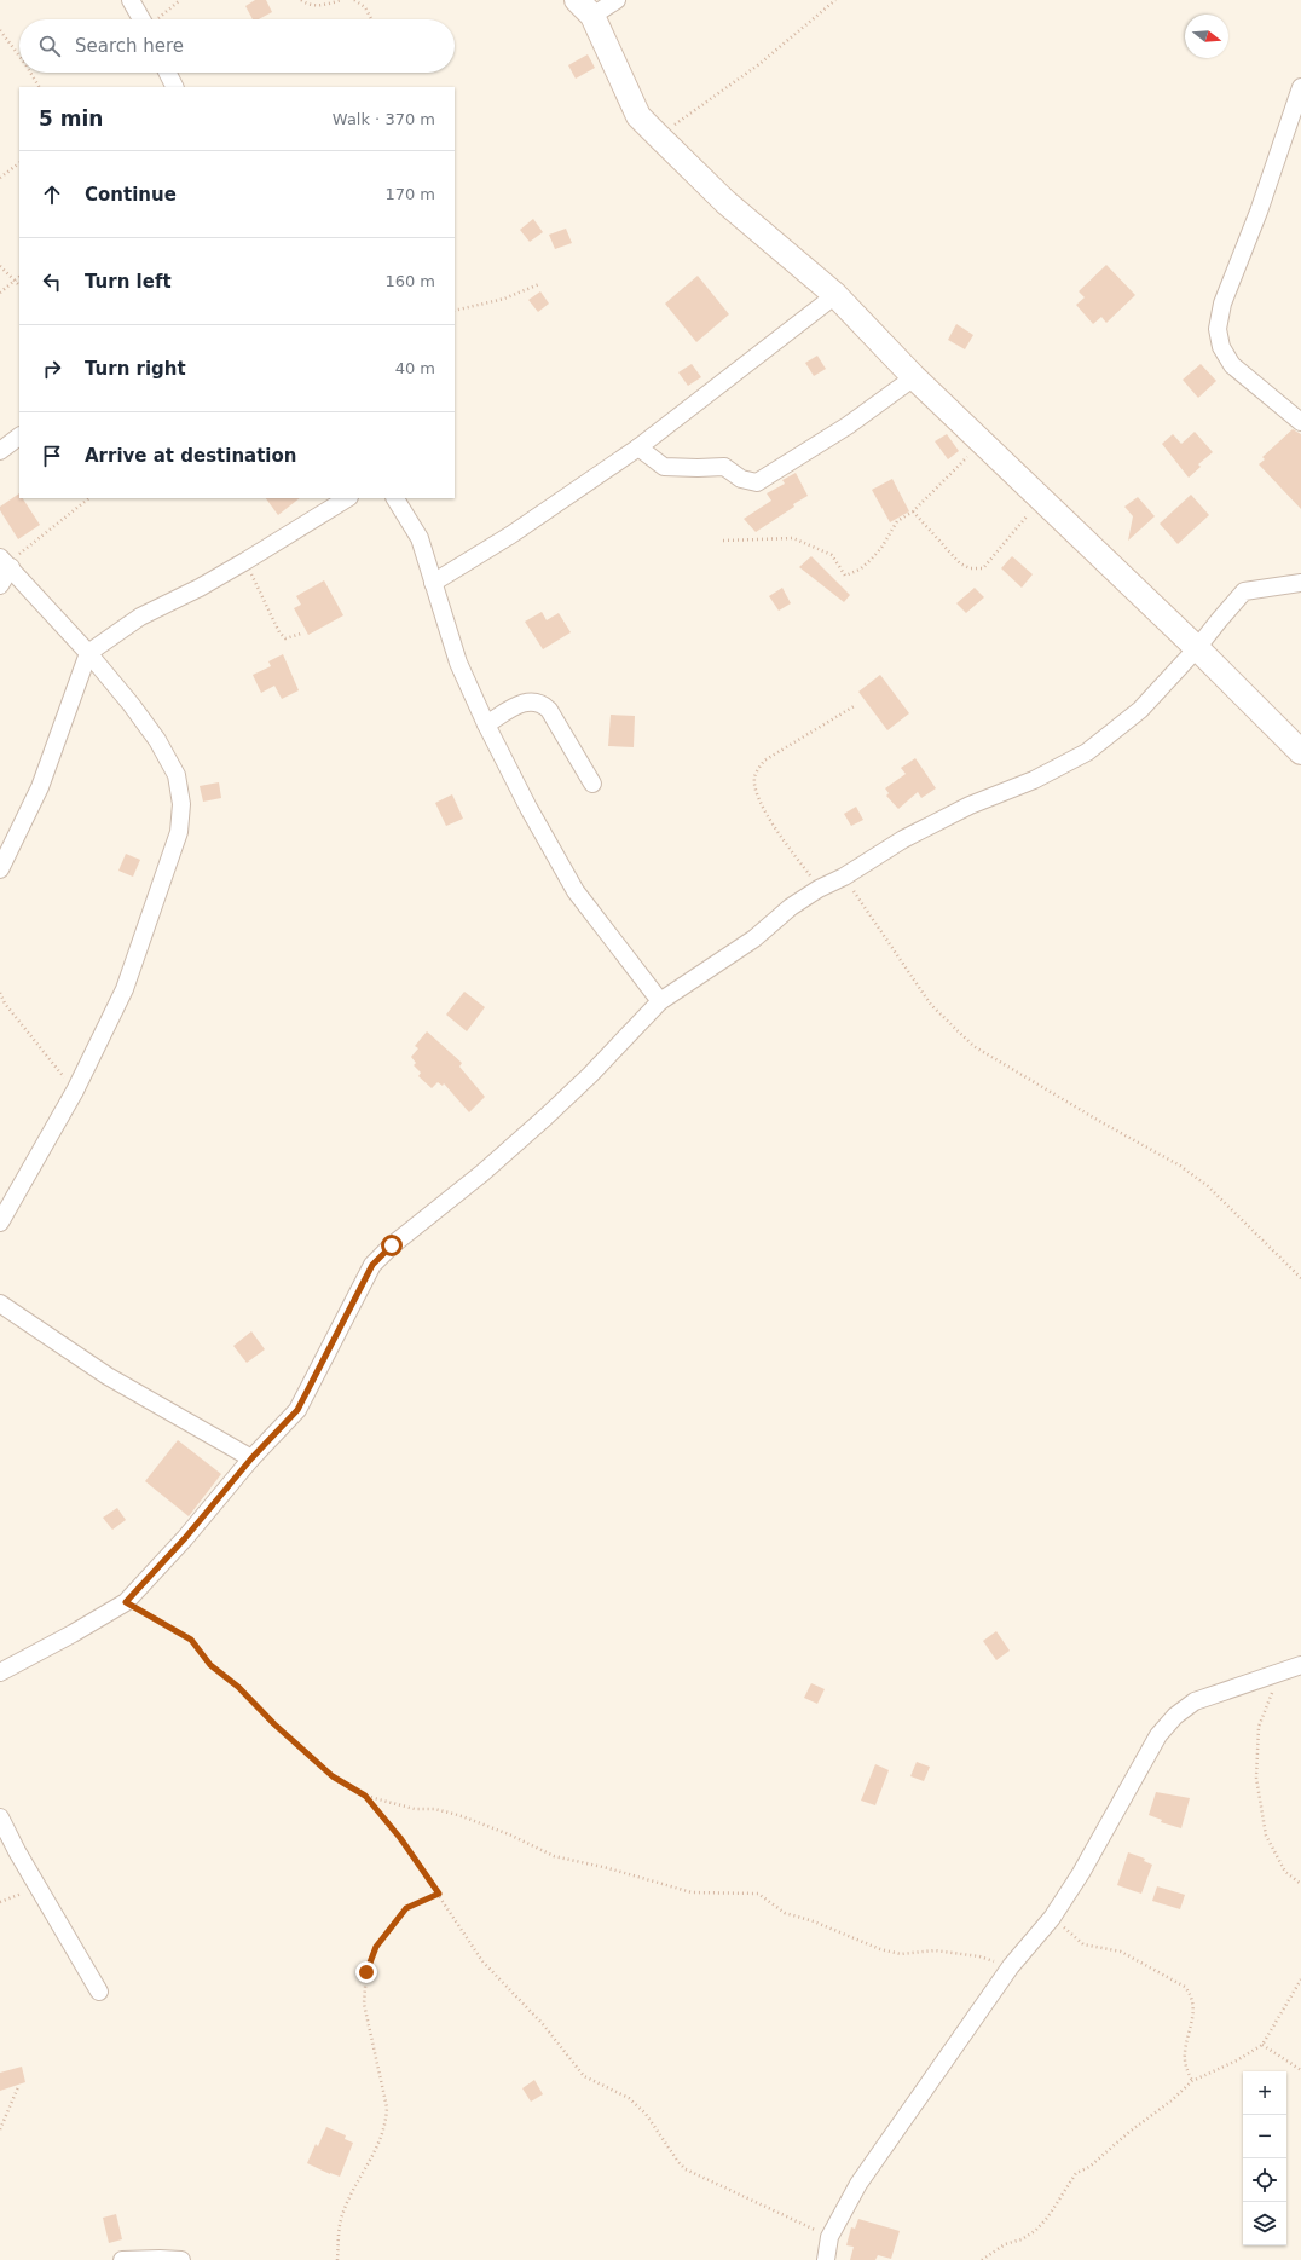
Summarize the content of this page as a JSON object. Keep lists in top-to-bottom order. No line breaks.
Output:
{"north":"right","page":{"search":"Search here","heading":["5 min","Walk · 370 m"],"list":[["Continue","170 m"],["Turn left","160 m"],["Turn right","40 m"],"Arrive at destination"],"map_buttons":["+","−"]}}
